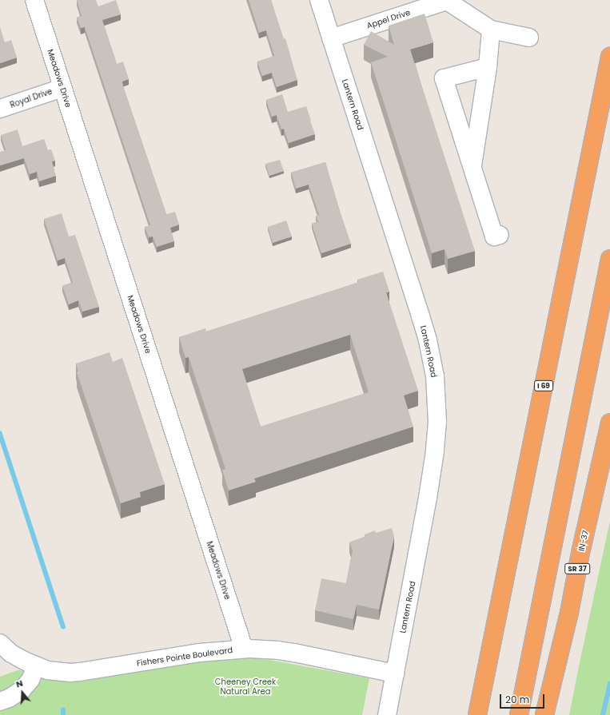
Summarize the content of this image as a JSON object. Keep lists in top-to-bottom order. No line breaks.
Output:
{"streets":{"highway":["I 69","IN-37","SR 37"],"street":["Appel Drive","Meadows Drive","Royal Drive","Lantern Road","Fishers Pointe Boulevard"]},"crossings":[["Appel Drive","Lantern Road"],["Meadows Drive","Royal Drive"],["Meadows Drive","Fishers Pointe Boulevard"],["Lantern Road","Fishers Pointe Boulevard"]],"parks":["Cheeney Creek Natural Area"],"scale_bar":"20 m","north":"top"}
